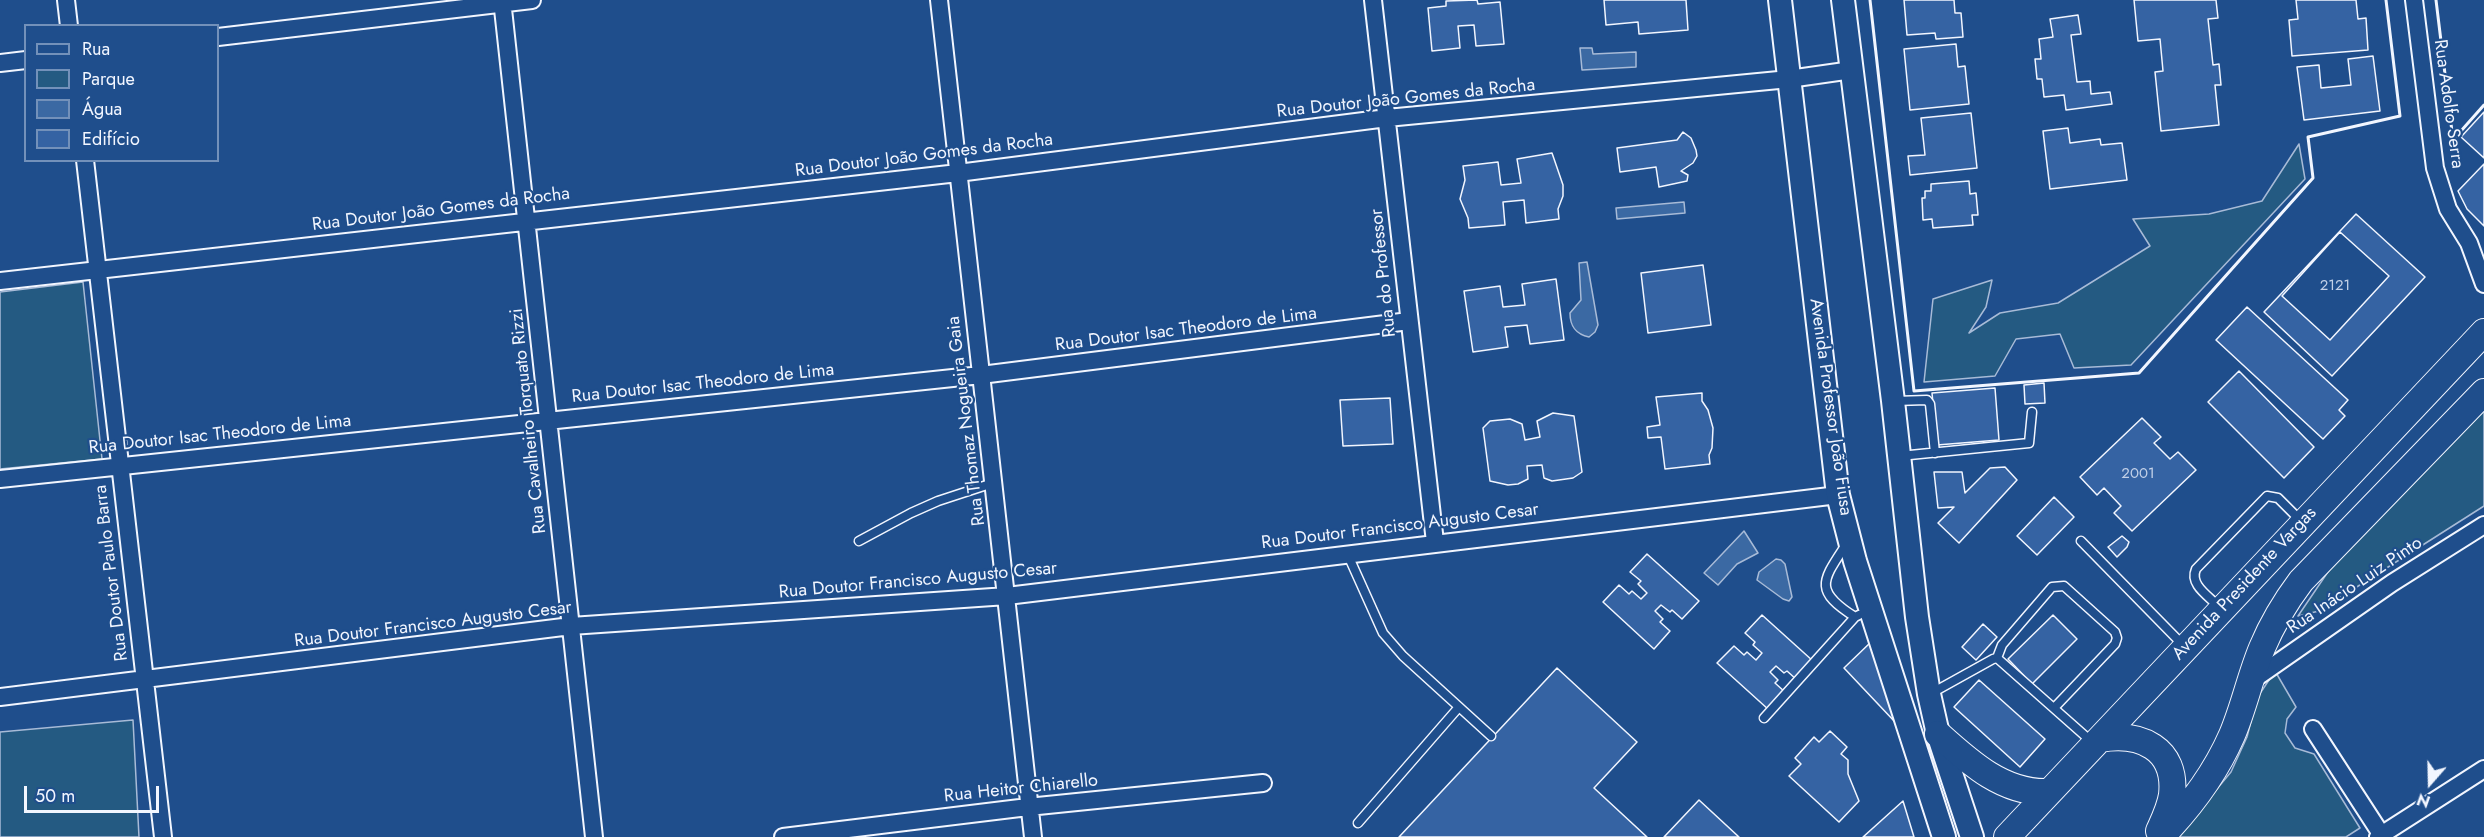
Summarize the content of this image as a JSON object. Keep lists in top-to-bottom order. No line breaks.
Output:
{"streets":{"main road":["Avenida Professor João Fiusa","Avenida Presidente Vargas"],"street":["Rua Doutor João Gomes da Rocha","Rua Adolfo Serra","Rua do Professor","Rua Doutor Isac Theodoro de Lima","Rua Cavalheiro Torquato Rizzi","Rua Thomaz Nogueira Gaia","Rua Doutor Francisco Augusto Cesar","Rua Doutor Paulo Barra","Rua Inácio Luiz Pinto","Rua Heitor Chiarello"]},"crossings":[["Rua Doutor João Gomes da Rocha","Rua do Professor"],["Rua Doutor João Gomes da Rocha","Avenida Professor João Fiusa"],["Rua Doutor João Gomes da Rocha","Rua Cavalheiro Torquato Rizzi"],["Rua Doutor João Gomes da Rocha","Rua Thomaz Nogueira Gaia"],["Rua Doutor João Gomes da Rocha","Rua Doutor Paulo Barra"],["Rua do Professor","Rua Doutor Isac Theodoro de Lima"],["Rua do Professor","Rua Doutor Francisco Augusto Cesar"],["Rua Doutor Isac Theodoro de Lima","Rua Cavalheiro Torquato Rizzi"],["Rua Doutor Isac Theodoro de Lima","Rua Thomaz Nogueira Gaia"],["Rua Doutor Isac Theodoro de Lima","Rua Doutor Paulo Barra"],["Avenida Professor João Fiusa","Rua Doutor Francisco Augusto Cesar"],["Rua Cavalheiro Torquato Rizzi","Rua Doutor Francisco Augusto Cesar"],["Rua Thomaz Nogueira Gaia","Rua Doutor Francisco Augusto Cesar"],["Rua Thomaz Nogueira Gaia","Rua Heitor Chiarello"],["Rua Doutor Francisco Augusto Cesar","Rua Doutor Paulo Barra"]],"house_numbers":["2121","2001"],"legend":["Rua","Parque","Água","Edifício"],"scale_bar":"50 m","north":"bottom"}
